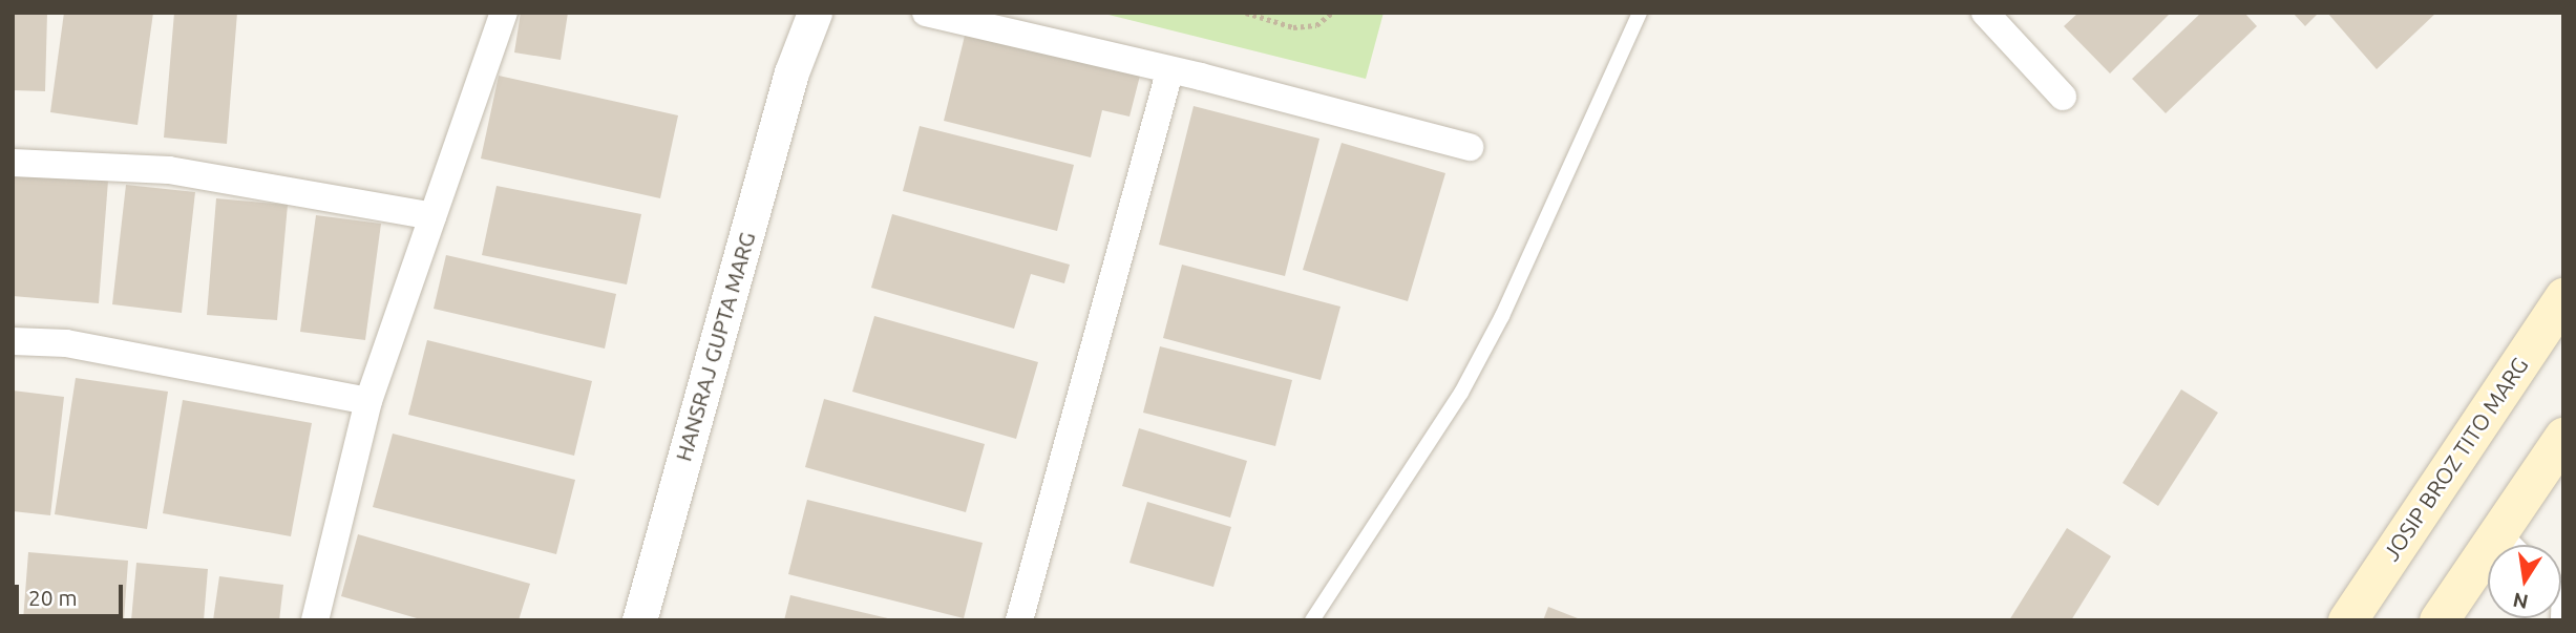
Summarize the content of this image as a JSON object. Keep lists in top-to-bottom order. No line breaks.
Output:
{"streets":{"main road":["JOSIP BROZ TITO MARG"],"street":["HANSRAJ GUPTA MARG"]},"scale_bar":"20 m","north":"bottom"}
